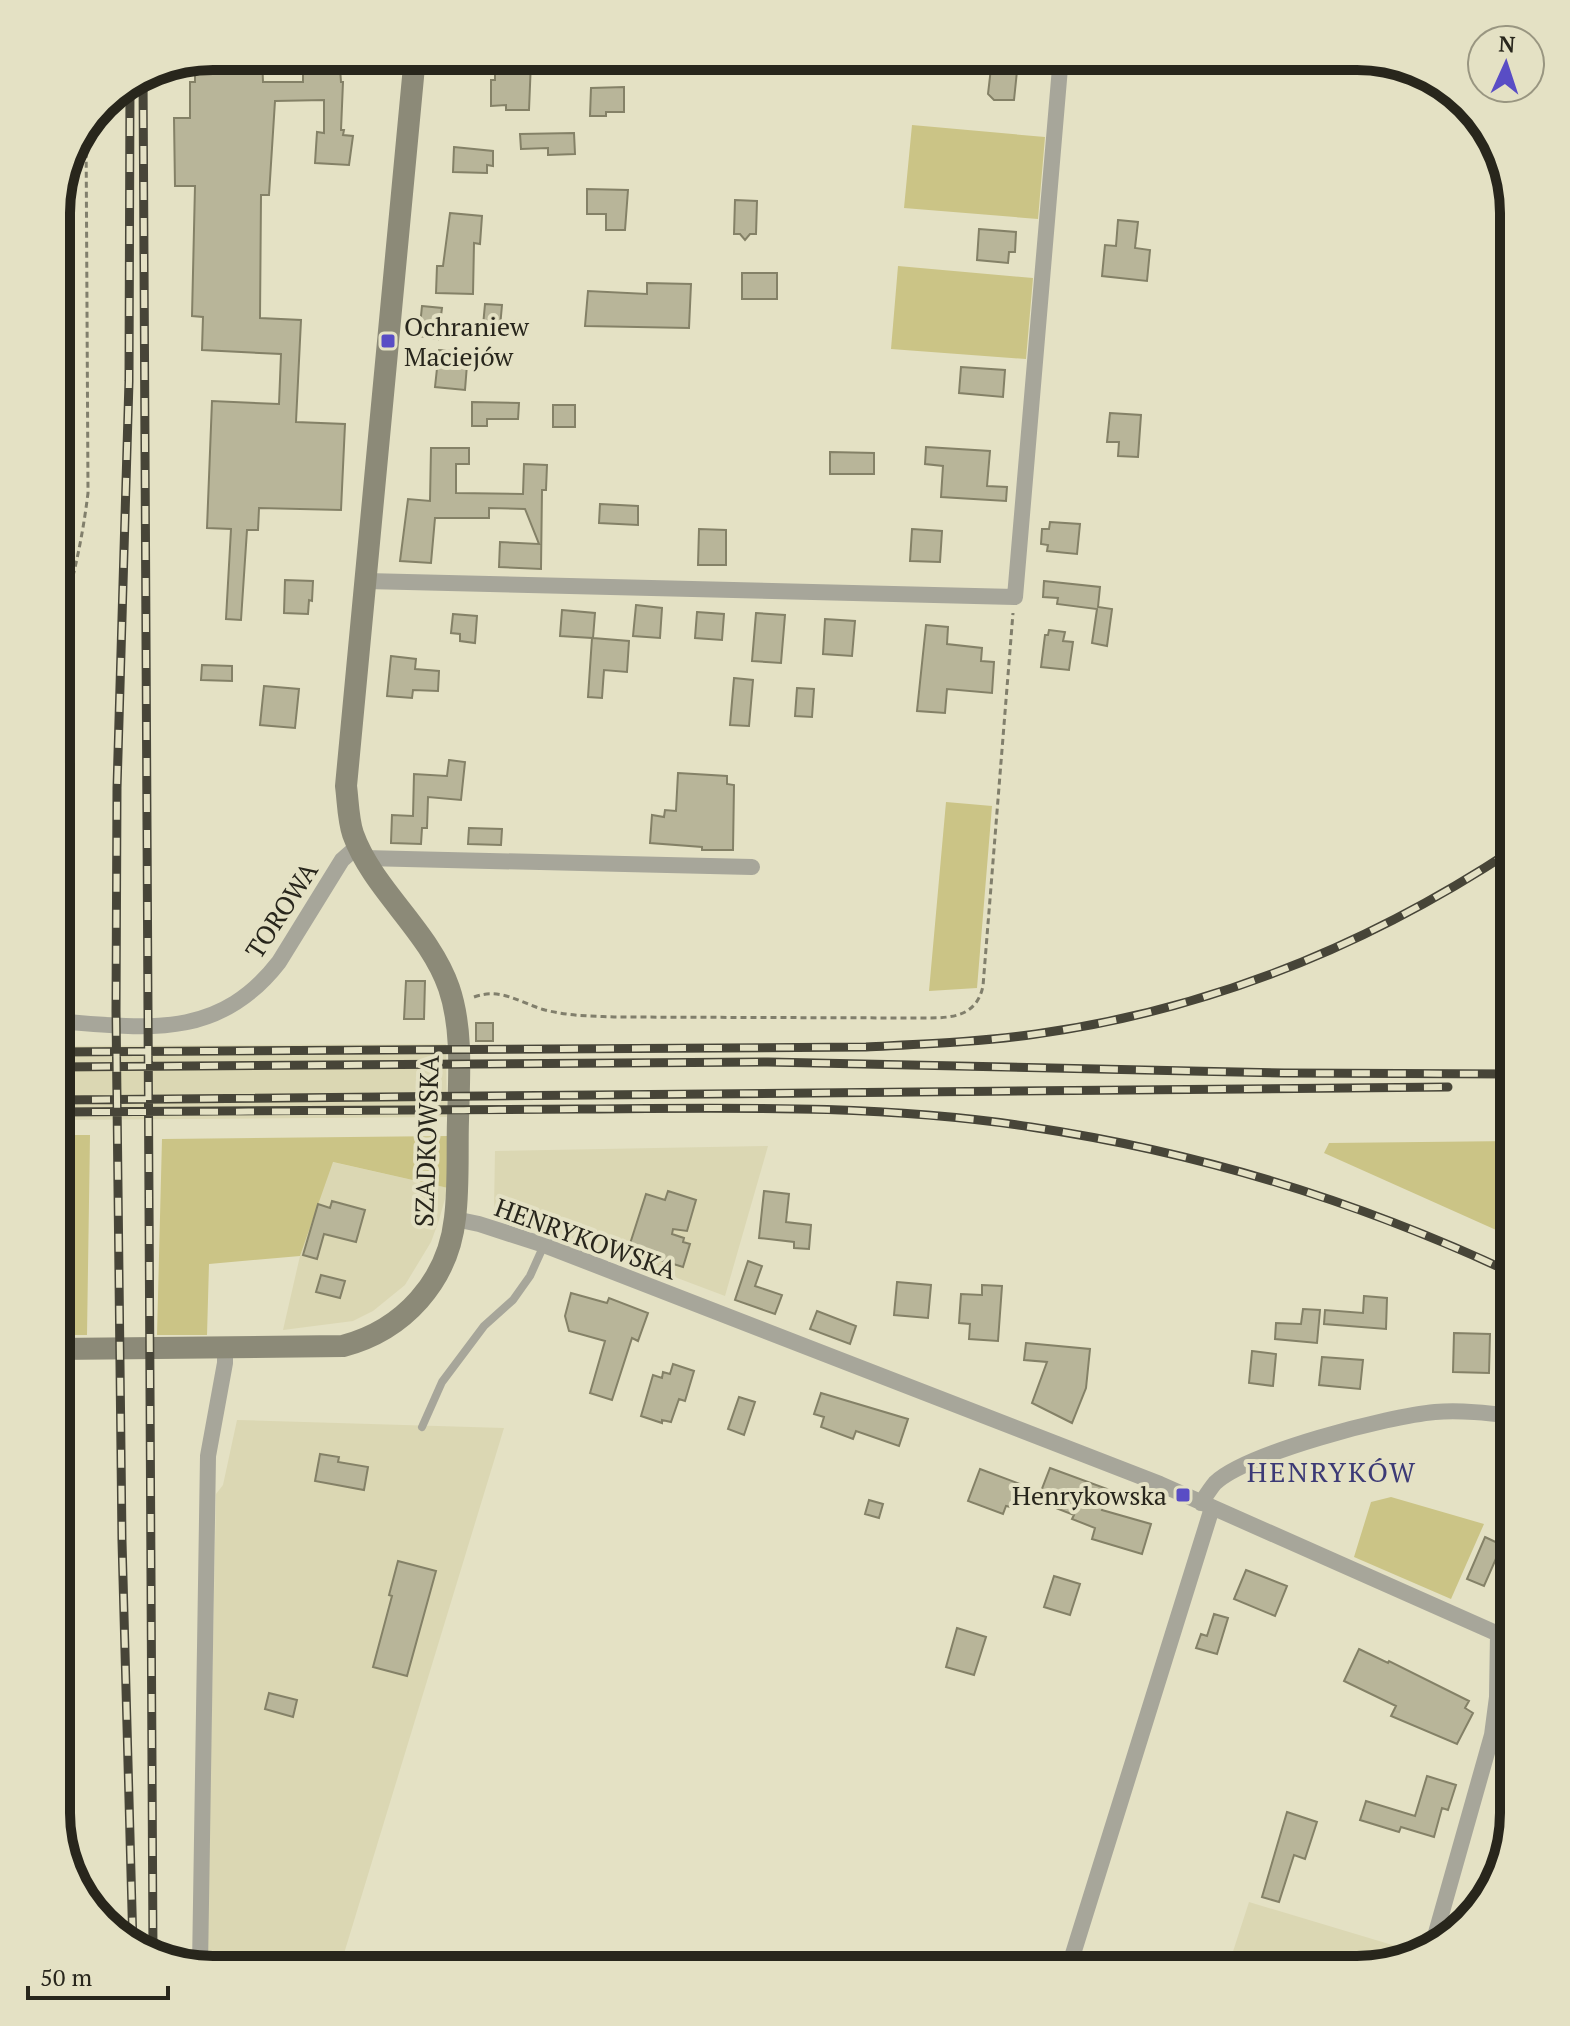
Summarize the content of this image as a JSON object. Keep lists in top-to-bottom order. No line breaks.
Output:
{"streets":{"street":["TOROWA","SZADKOWSKA","HENRYKOWSKA"]},"crossings":[["TOROWA","SZADKOWSKA"],["SZADKOWSKA","HENRYKOWSKA"]],"districts":["HENRYKÓW"],"places":{"transit":["Ochraniew Maciejów","Henrykowska"]},"scale_bar":"50 m","north":"top"}
